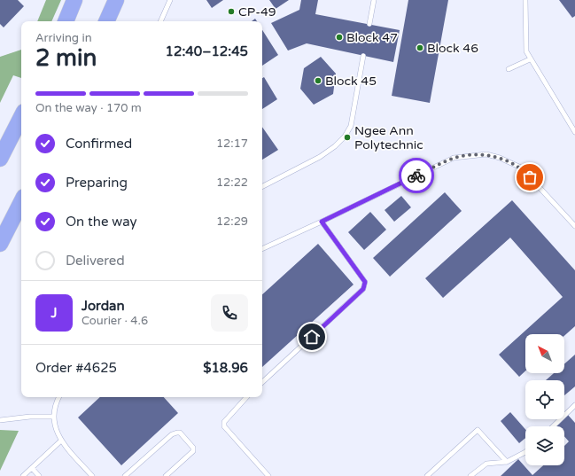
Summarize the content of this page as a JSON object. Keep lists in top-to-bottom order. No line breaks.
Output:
{"places":["CP-49","Block 47","Block 46","Block 45","Ngee Ann Polytechnic"],"north":"top left","page":{"heading":["2 min","Arriving in","12:40–12:45"],"panel":["Jordan","Courier · 4.6","Order #4625","$18.96"],"bar":"On the way · 170 m","list":[["Confirmed","12:17"],["Preparing","12:22"],["On the way","12:29"],"Delivered"],"round":"J"}}
